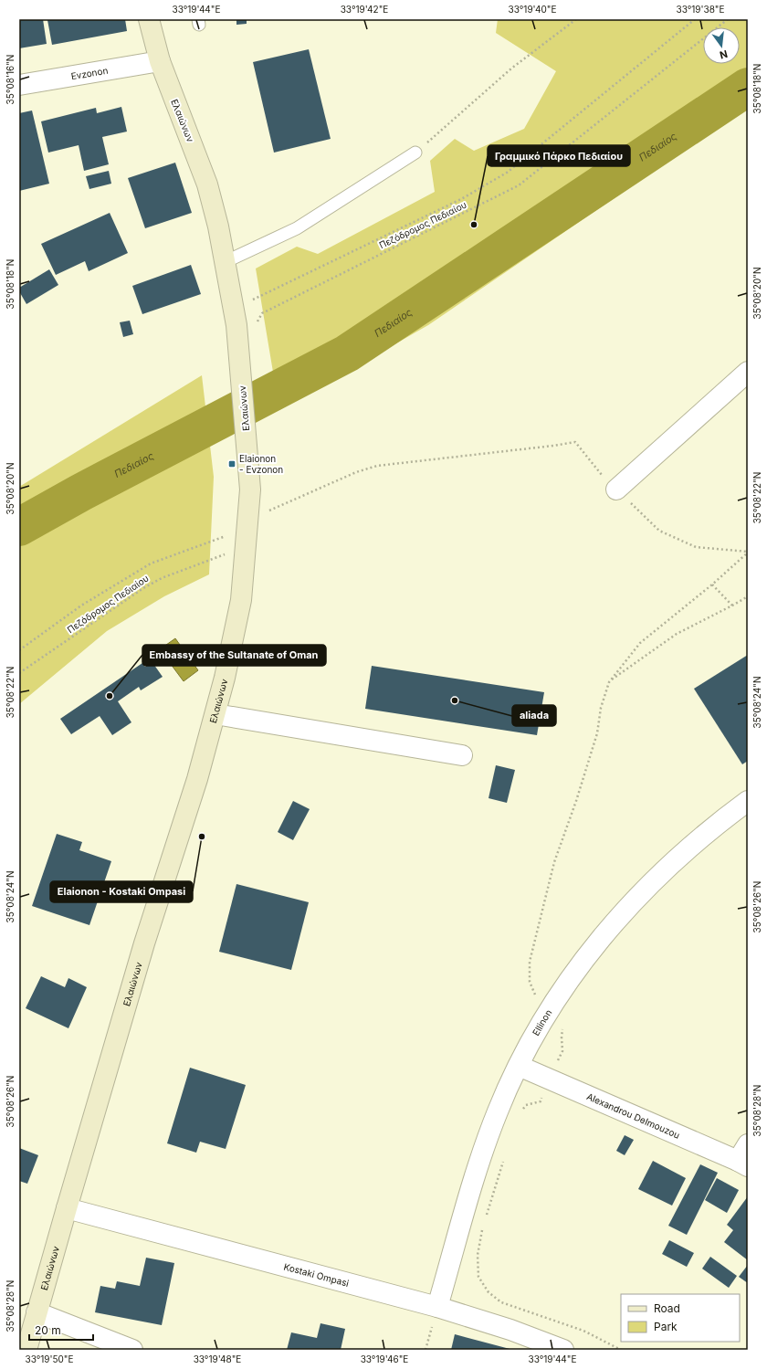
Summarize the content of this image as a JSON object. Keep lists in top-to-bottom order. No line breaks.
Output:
{"streets":{"main road":["Ελαιώνων"],"street":["Evzonon","Ellinon","Alexandrou Delmouzou","Kostaki Ompasi"],"path":["Πεζόδρομος Πεδιαίου"]},"crossings":[["Evzonon","Ελαιώνων"],["Ελαιώνων","Πεζόδρομος Πεδιαίου"],["Ελαιώνων","Kostaki Ompasi"],["Ellinon","Alexandrou Delmouzou"],["Ellinon","Kostaki Ompasi"]],"water":["Πεδιαίος"],"places":{"other":["Γραμμικό Πάρκο Πεδιαίου","Embassy of the Sultanate of Oman","aliada","Elaionon - Kostaki Ompasi"],"transit":["Elaionon - Evzonon"]},"legend":["Road","Park"],"scale_bar":"20 m","north":"bottom","coordinates":["33°19'44\"E","33°19'42\"E","33°19'40\"E","33°19'38\"E","35°08'16\"N","35°08'18\"N","35°08'20\"N","35°08'22\"N","35°08'24\"N","35°08'26\"N","35°08'28\"N","33°19'50\"E","33°19'48\"E","33°19'46\"E"]}
